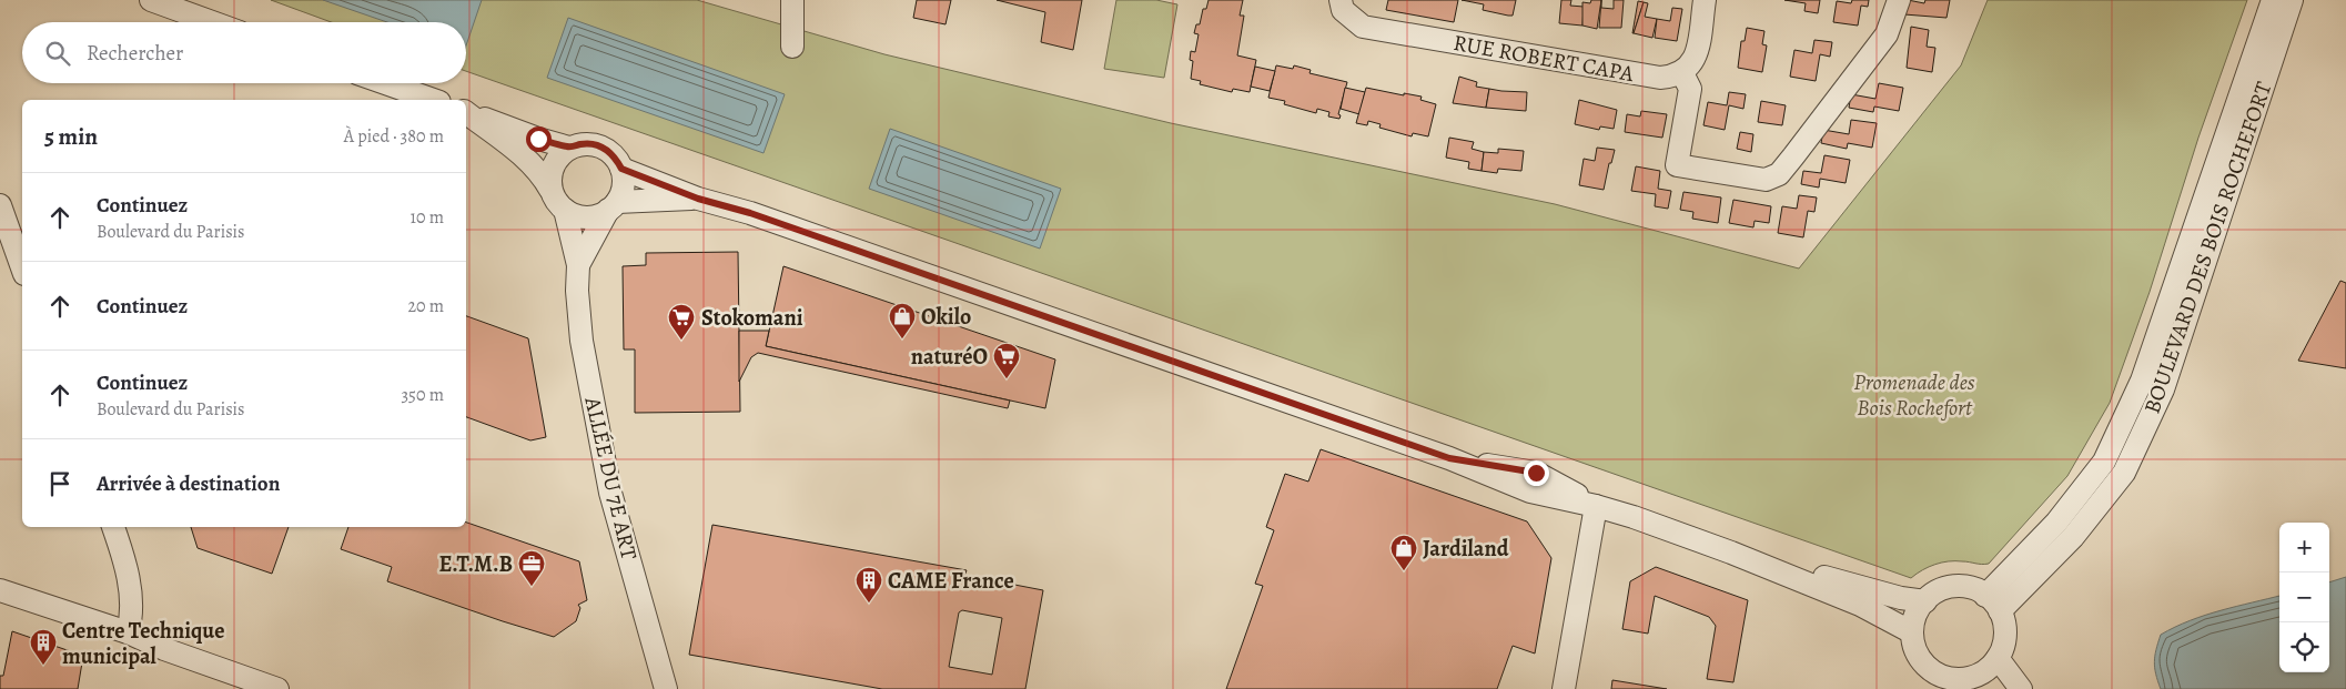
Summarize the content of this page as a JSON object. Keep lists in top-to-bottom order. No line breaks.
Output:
{"streets":{"street":["RUE ROBERT CAPA","BOULEVARD DES BOIS ROCHEFORT","ALLÉE DU 7E ART"]},"parks":["Promenade des Bois Rochefort"],"places":{"shop":["Okilo","Jardiland"],"supermarket":["Stokomani","naturéO"],"office":["E.T.M.B"],"building":["CAME France","Centre Technique municipal"]},"page":{"search":"Rechercher","heading":["5 min","À pied · 380 m"],"list":[["Continuez","Boulevard du Parisis","10 m"],["Continuez","20 m"],["Continuez","Boulevard du Parisis","350 m"],"Arrivée à destination"],"map_buttons":["+","−"]}}
